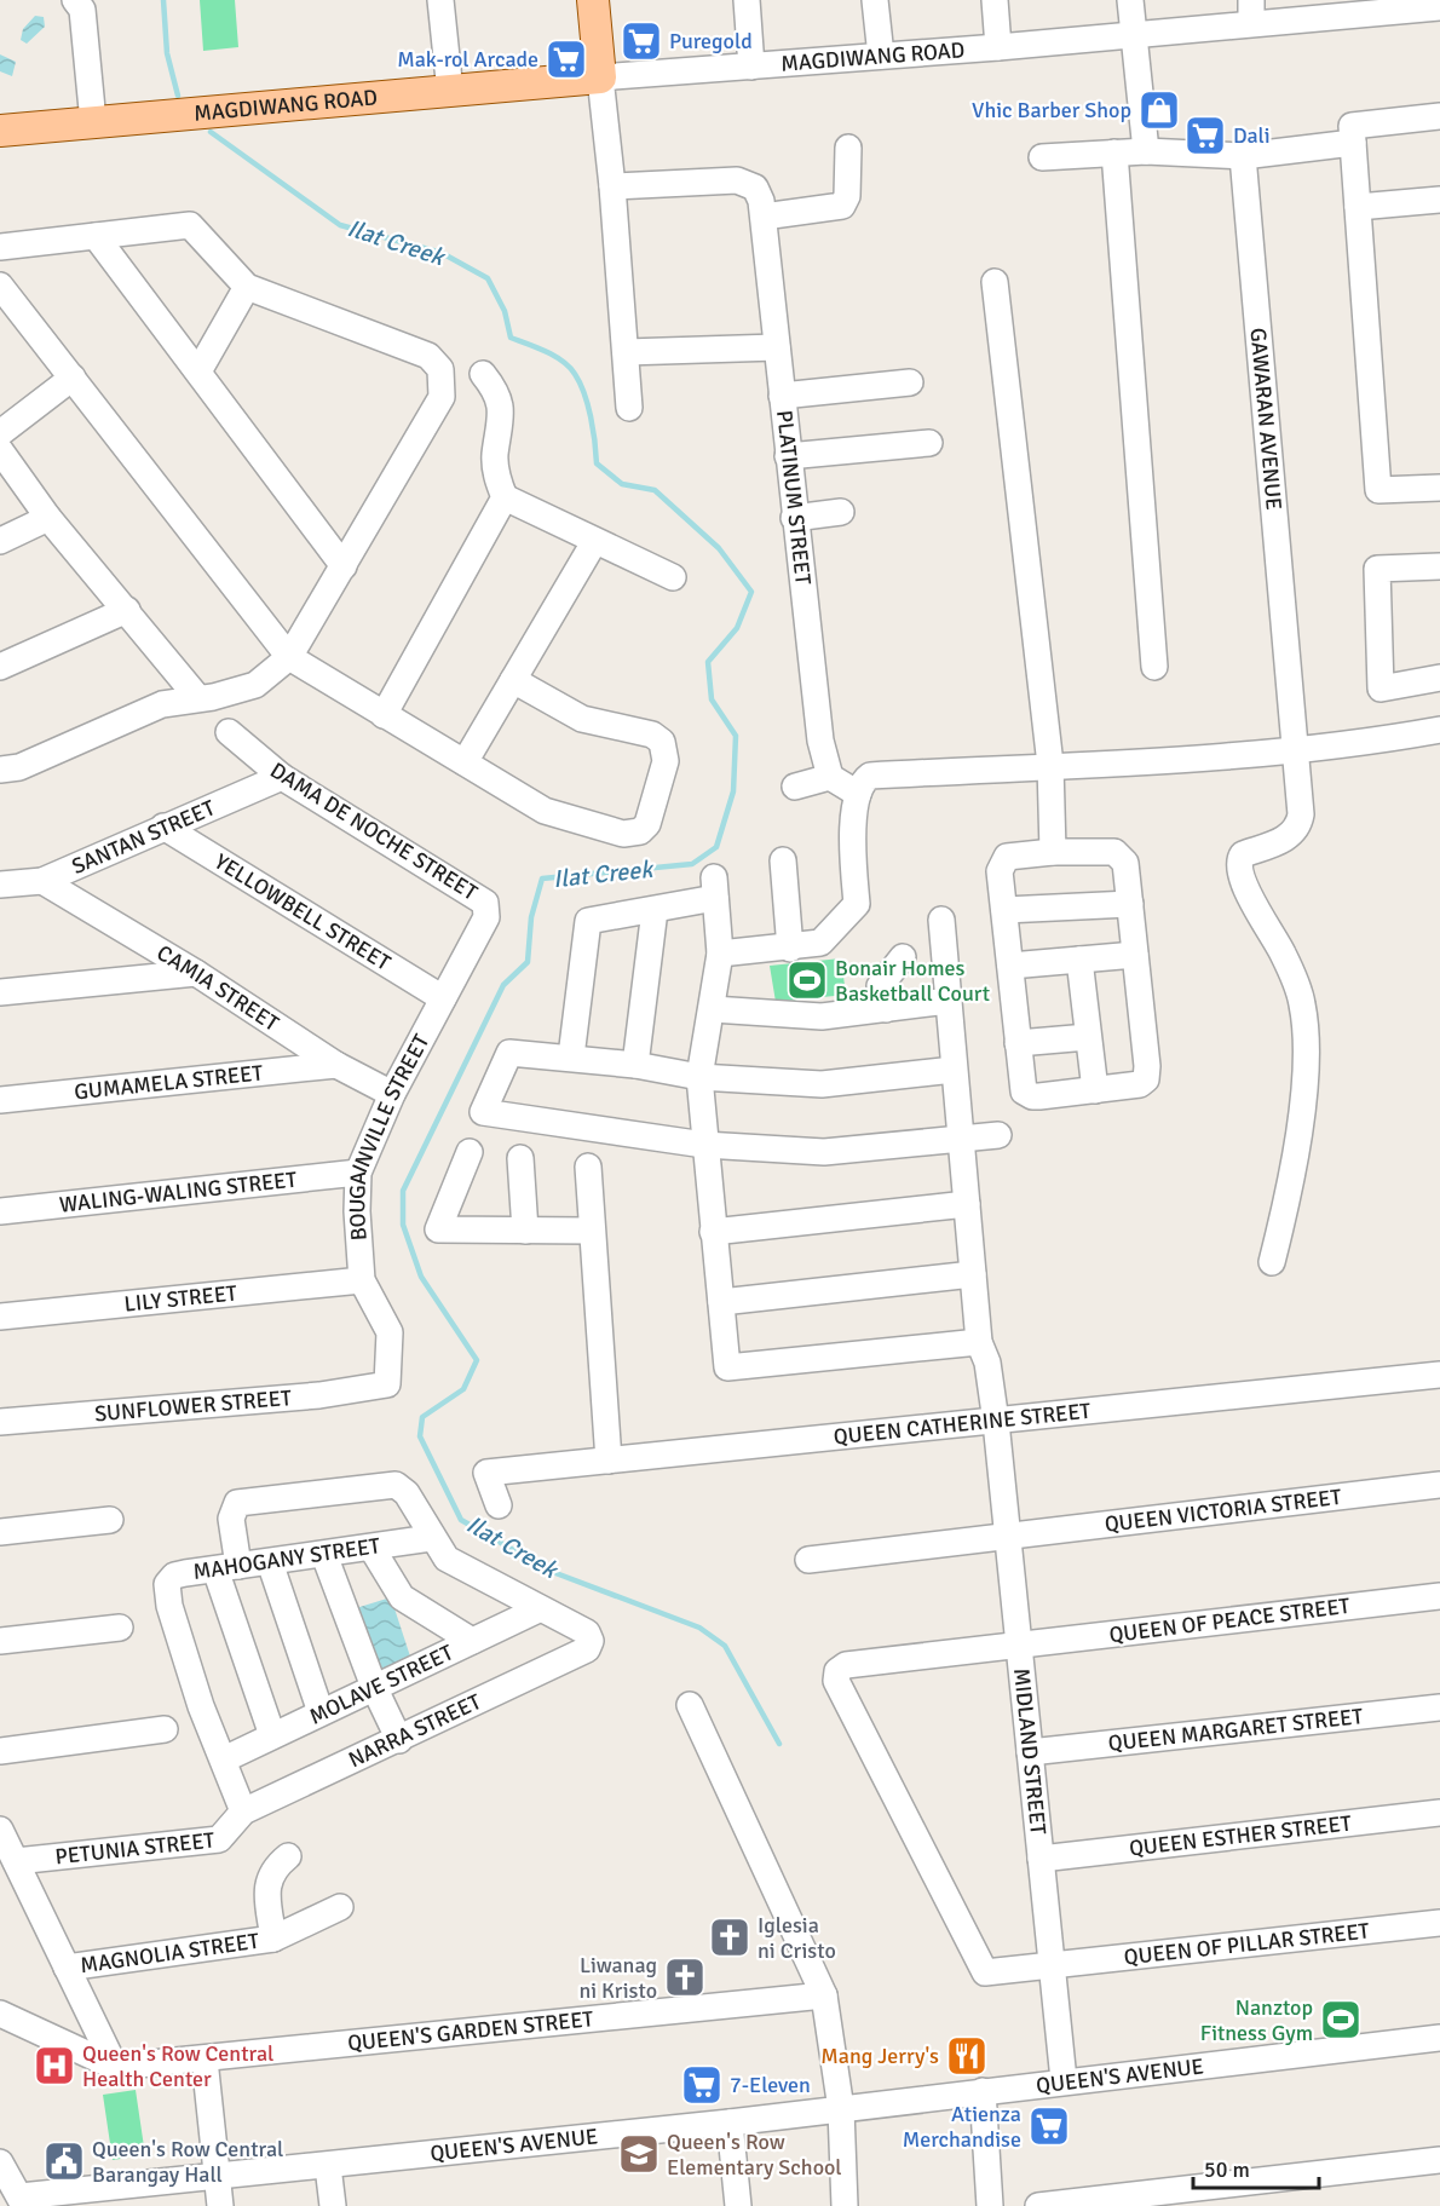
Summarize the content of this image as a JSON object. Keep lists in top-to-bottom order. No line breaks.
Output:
{"streets":{"main road":["MAGDIWANG ROAD"],"street":["GAWARAN AVENUE","PLATINUM STREET","DAMA DE NOCHE STREET","SANTAN STREET","YELLOWBELL STREET","CAMIA STREET","GUMAMELA STREET","BOUGAINVILLE STREET","WALING-WALING STREET","LILY STREET","SUNFLOWER STREET","QUEEN CATHERINE STREET","QUEEN VICTORIA STREET","MAHOGANY STREET","QUEEN OF PEACE STREET","MOLAVE STREET","QUEEN MARGARET STREET","NARRA STREET","MIDLAND STREET","QUEEN ESTHER STREET","PETUNIA STREET","QUEEN OF PILLAR STREET","MAGNOLIA STREET","QUEEN'S GARDEN STREET","QUEEN'S AVENUE"]},"crossings":[["DAMA DE NOCHE STREET","SANTAN STREET"],["DAMA DE NOCHE STREET","BOUGAINVILLE STREET"],["SANTAN STREET","YELLOWBELL STREET"],["SANTAN STREET","CAMIA STREET"],["YELLOWBELL STREET","BOUGAINVILLE STREET"],["CAMIA STREET","GUMAMELA STREET"],["CAMIA STREET","BOUGAINVILLE STREET"],["BOUGAINVILLE STREET","WALING-WALING STREET"],["BOUGAINVILLE STREET","LILY STREET"],["BOUGAINVILLE STREET","SUNFLOWER STREET"],["QUEEN CATHERINE STREET","MIDLAND STREET"],["QUEEN VICTORIA STREET","MIDLAND STREET"],["MAHOGANY STREET","MOLAVE STREET"],["MAHOGANY STREET","NARRA STREET"],["MAHOGANY STREET","PETUNIA STREET"],["QUEEN OF PEACE STREET","MIDLAND STREET"],["QUEEN OF PEACE STREET","QUEEN OF PILLAR STREET"],["MOLAVE STREET","NARRA STREET"],["QUEEN MARGARET STREET","MIDLAND STREET"],["NARRA STREET","PETUNIA STREET"],["MIDLAND STREET","QUEEN ESTHER STREET"],["MIDLAND STREET","QUEEN OF PILLAR STREET"],["MIDLAND STREET","QUEEN'S AVENUE"]],"water":["Ilat Creek"],"places":{"supermarket":["Puregold","Mak-rol Arcade","Dali","7-Eleven","Atienza Merchandise"],"shop":["Vhic Barber Shop"],"sports":["Bonair Homes Basketball Court","Nanztop Fitness Gym"],"church":["Iglesia ni Cristo","Liwanag ni Kristo"],"restaurant":["Mang Jerry's"],"hospital":["Queen's Row Central Health Center"],"school or university":["Queen's Row Elementary School"],"public building":["Queen's Row Central Barangay Hall"]},"scale_bar":"50 m"}
